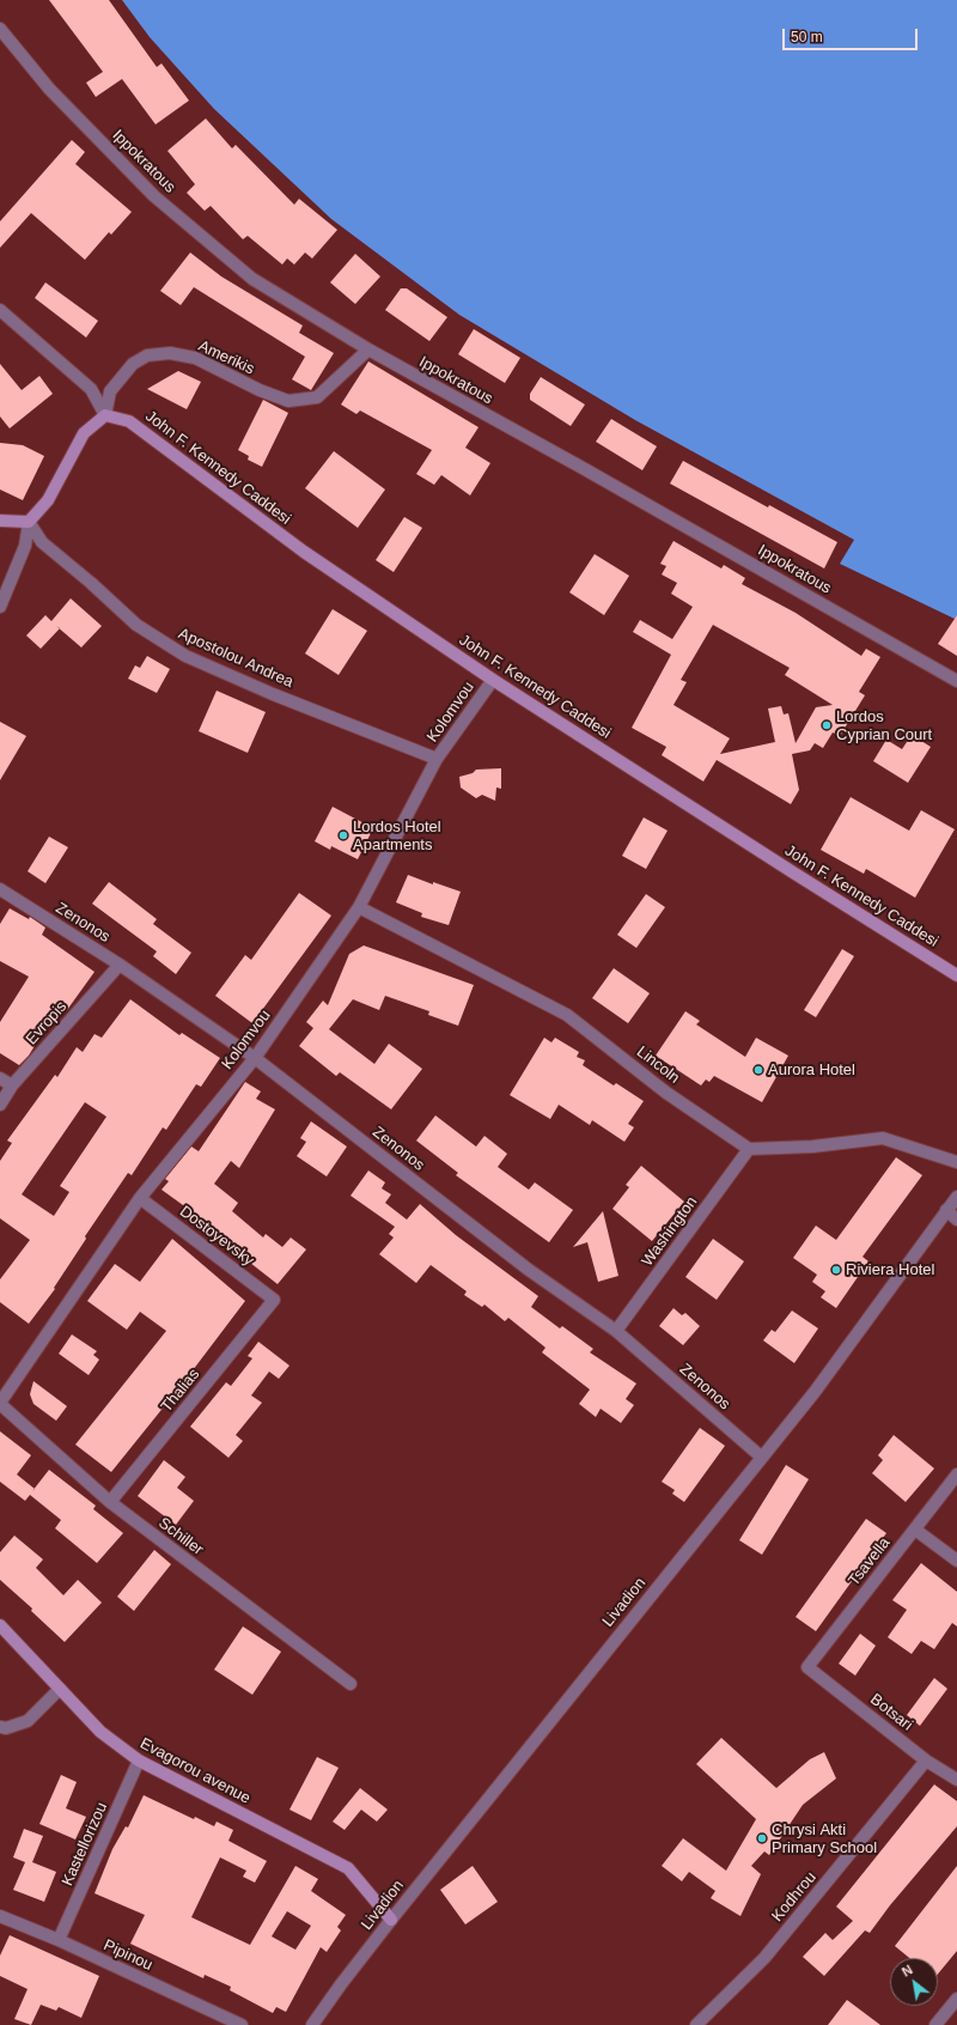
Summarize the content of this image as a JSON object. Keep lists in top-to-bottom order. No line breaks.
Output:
{"streets":{"street":["Ippokratous","Amerikis","John F. Kennedy Caddesi","Apostolou Andrea","Kolomvou","Zenonos","Evropis","Lincoln","Washington","Dostoyevsky","Thalias","Schiller","Tsavella","Livadion","Botsari","Evagorou avenue","Kastellorizou","Kodhrou","Pipinou"]},"crossings":[["Ippokratous","Amerikis"],["Amerikis","John F. Kennedy Caddesi"],["John F. Kennedy Caddesi","Kolomvou"],["Apostolou Andrea","Kolomvou"],["Kolomvou","Zenonos"],["Kolomvou","Lincoln"],["Kolomvou","Dostoyevsky"],["Kolomvou","Schiller"],["Zenonos","Evropis"],["Zenonos","Washington"],["Zenonos","Livadion"],["Lincoln","Washington"],["Dostoyevsky","Thalias"],["Thalias","Schiller"],["Tsavella","Botsari"],["Livadion","Evagorou avenue"],["Botsari","Kodhrou"],["Evagorou avenue","Kastellorizou"],["Kastellorizou","Pipinou"]],"places":["Lordos Cyprian Court","Lordos Hotel Apartments","Aurora Hotel","Riviera Hotel","Chrysi Akti Primary School"],"scale_bar":"50 m","north":"top left"}
